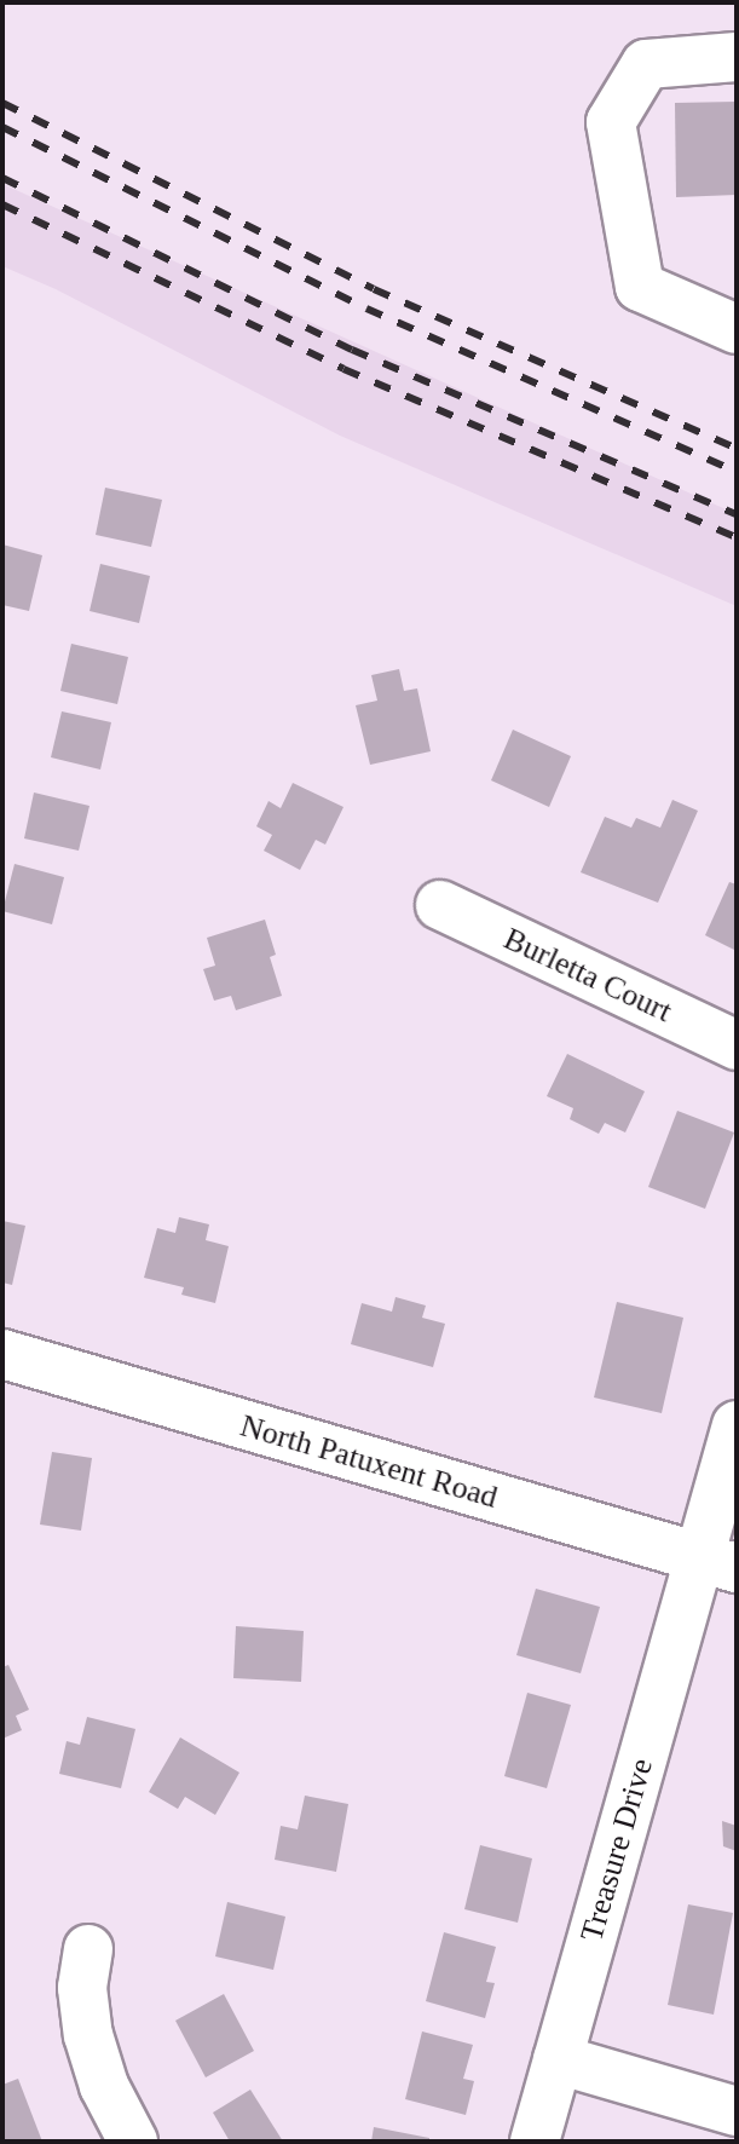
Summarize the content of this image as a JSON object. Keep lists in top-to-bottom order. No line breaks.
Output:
{"streets":{"street":["Burletta Court","North Patuxent Road","Treasure Drive"]},"crossings":[["North Patuxent Road","Treasure Drive"]]}
